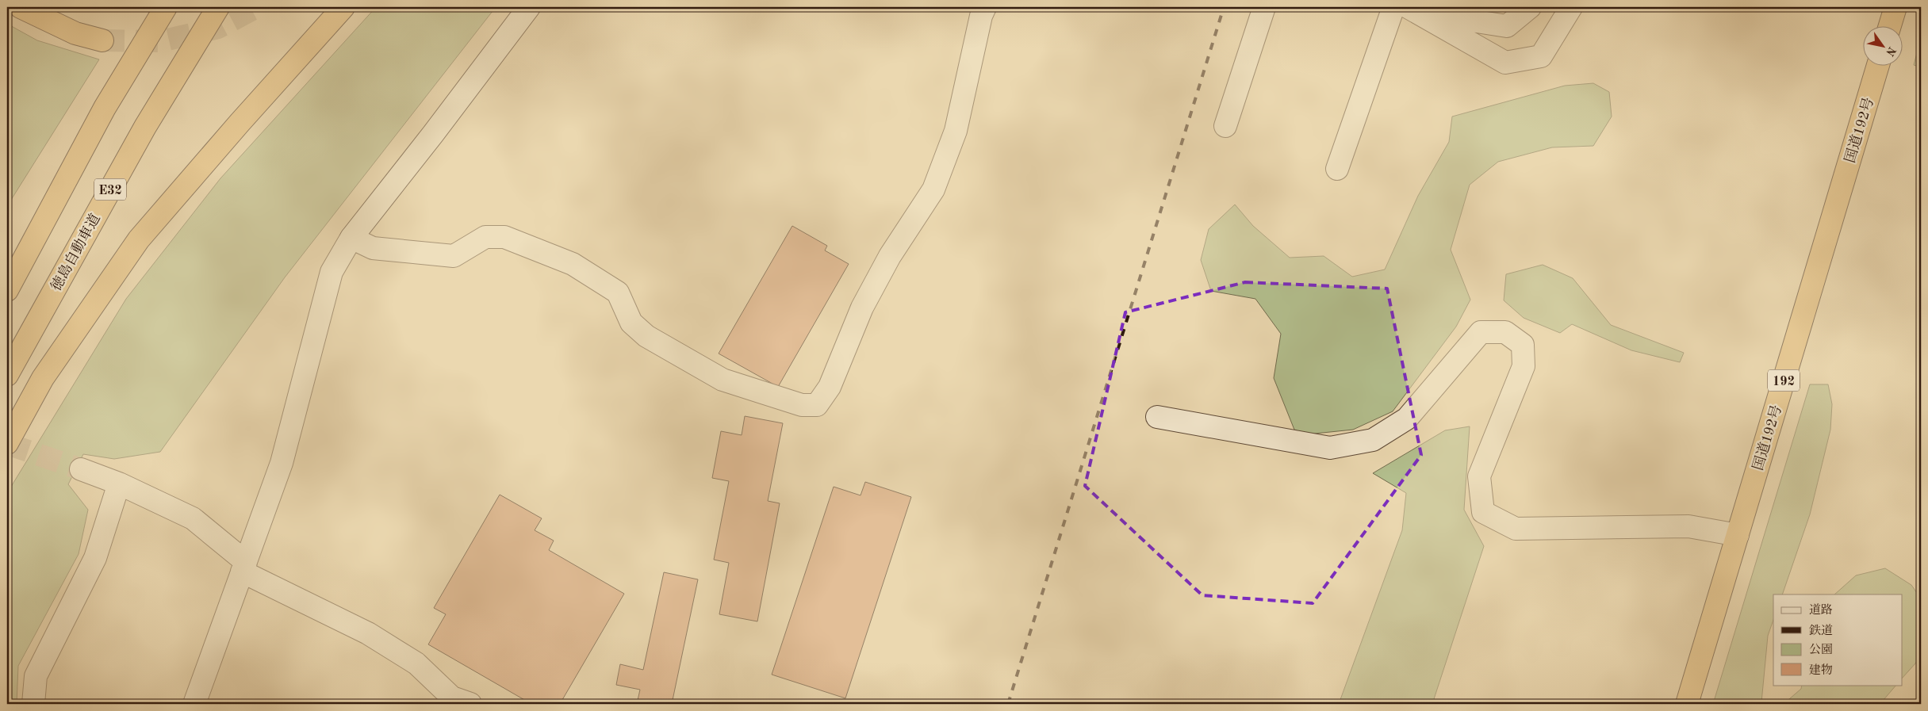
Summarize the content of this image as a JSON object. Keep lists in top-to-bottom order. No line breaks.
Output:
{"streets":{"highway":["国道192号","E32","徳島自動車道","192"]},"legend":["道路","鉄道","公園","建物"],"north":"bottom right"}
